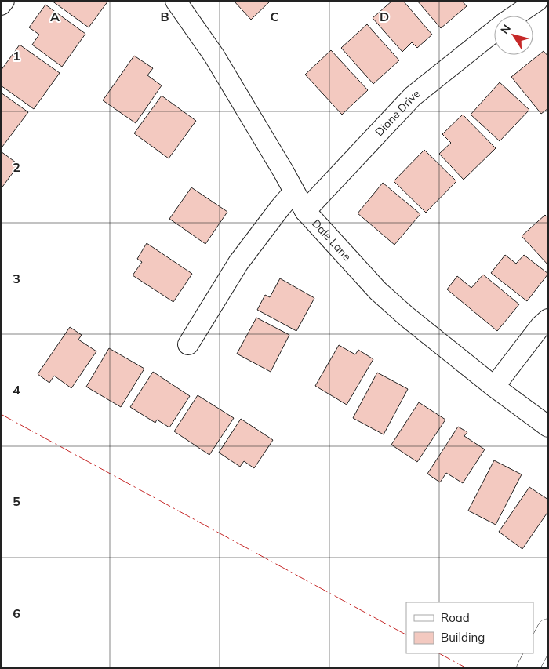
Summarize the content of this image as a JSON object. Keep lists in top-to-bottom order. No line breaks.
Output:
{"streets":{"street":["Diane Drive","Dale Lane"]},"crossings":[["Diane Drive","Dale Lane"]],"legend":["Road","Building"],"north":"top left","grid":{"columns":["A","B","C","D"],"rows":["1","2","3","4","5","6"]}}
